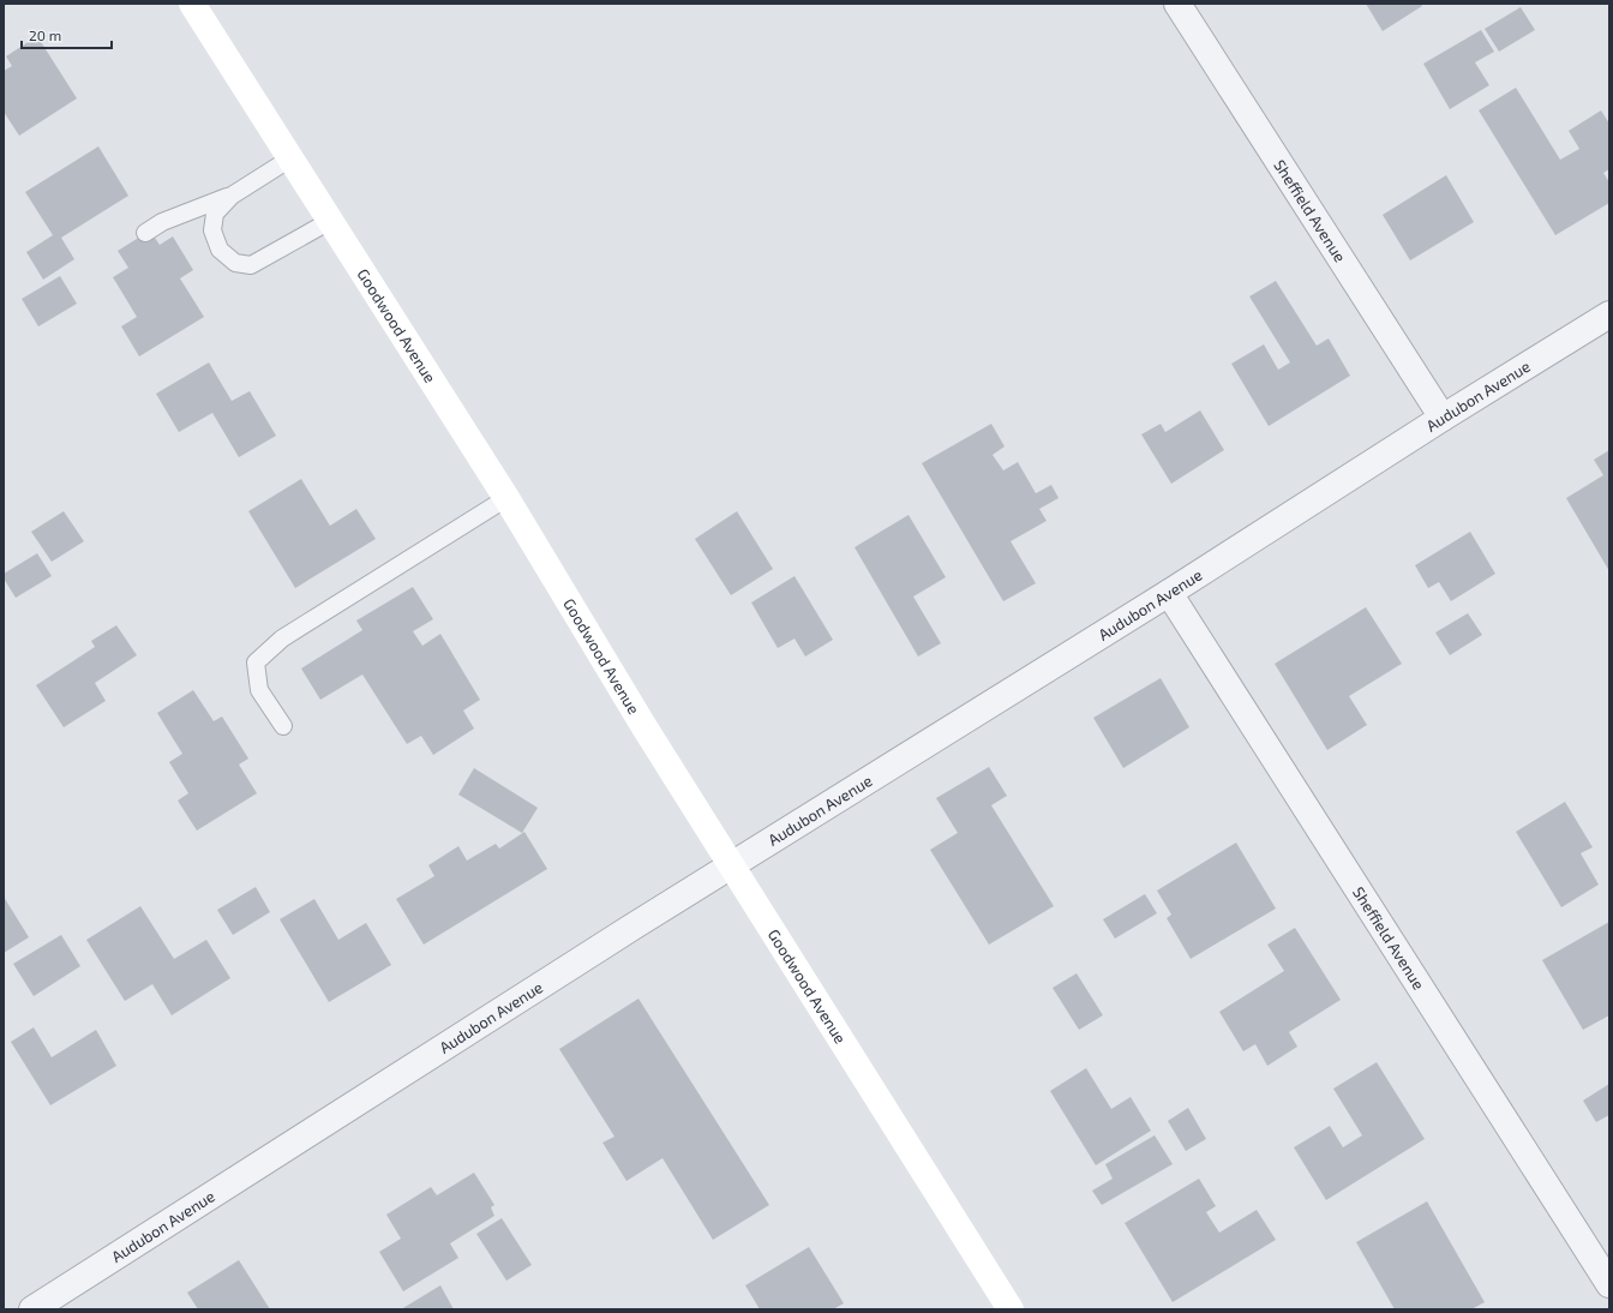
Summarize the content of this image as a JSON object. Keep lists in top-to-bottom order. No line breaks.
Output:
{"streets":{"street":["Sheffield Avenue","Goodwood Avenue","Audubon Avenue"]},"crossings":[["Sheffield Avenue","Audubon Avenue"],["Goodwood Avenue","Audubon Avenue"]],"scale_bar":"20 m"}
